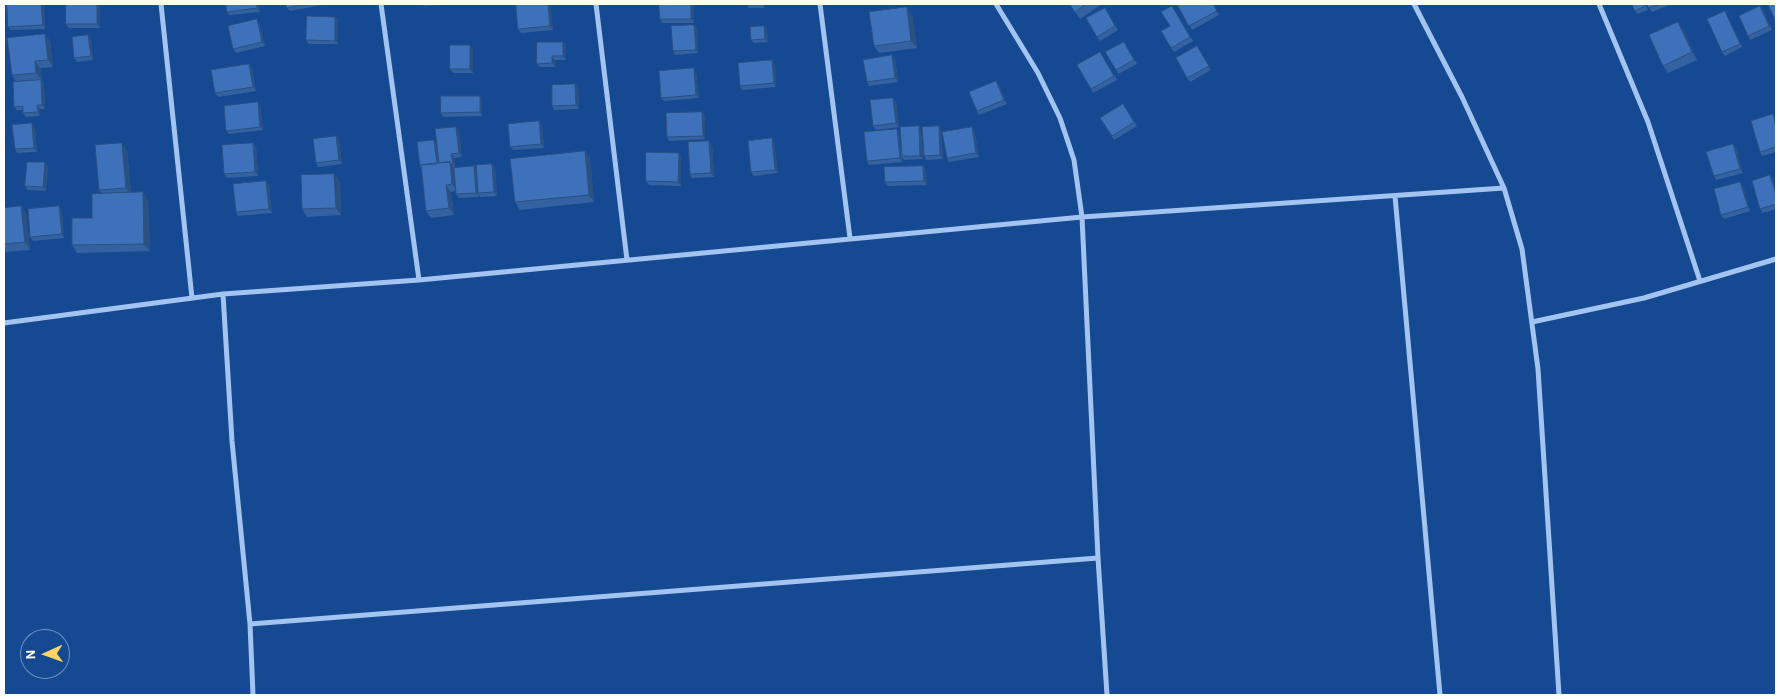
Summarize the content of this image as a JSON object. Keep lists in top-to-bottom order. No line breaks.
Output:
{"north":"left"}
